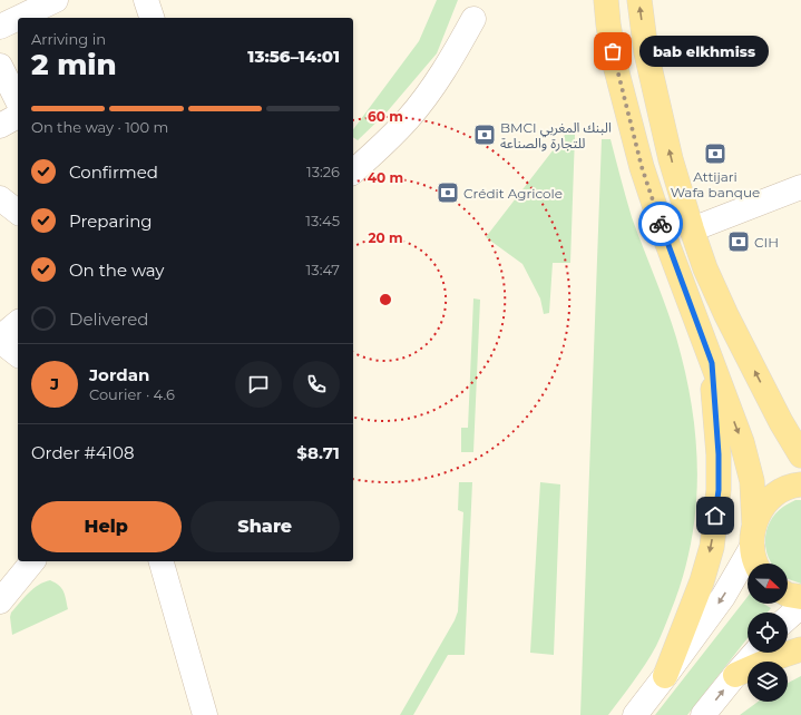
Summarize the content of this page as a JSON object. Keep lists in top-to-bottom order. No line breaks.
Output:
{"places":{"other":["bab elkhmiss"],"bank":["BMCI البنك المغربي للتجارة والصناعة","Attijari Wafa banque","Crédit Agricole","CIH"]},"north":"right","page":{"heading":["2 min","Arriving in","13:56–14:01"],"panel":["Jordan","Courier · 4.6","Order #4108","$8.71"],"bubble":"bab elkhmiss","bar":"On the way · 100 m","list":[["Confirmed","13:26"],["Preparing","13:45"],["On the way","13:47"],"Delivered"],"round":"J","buttons":["Help","Share"]},"rings":["60 m","40 m","20 m"]}
